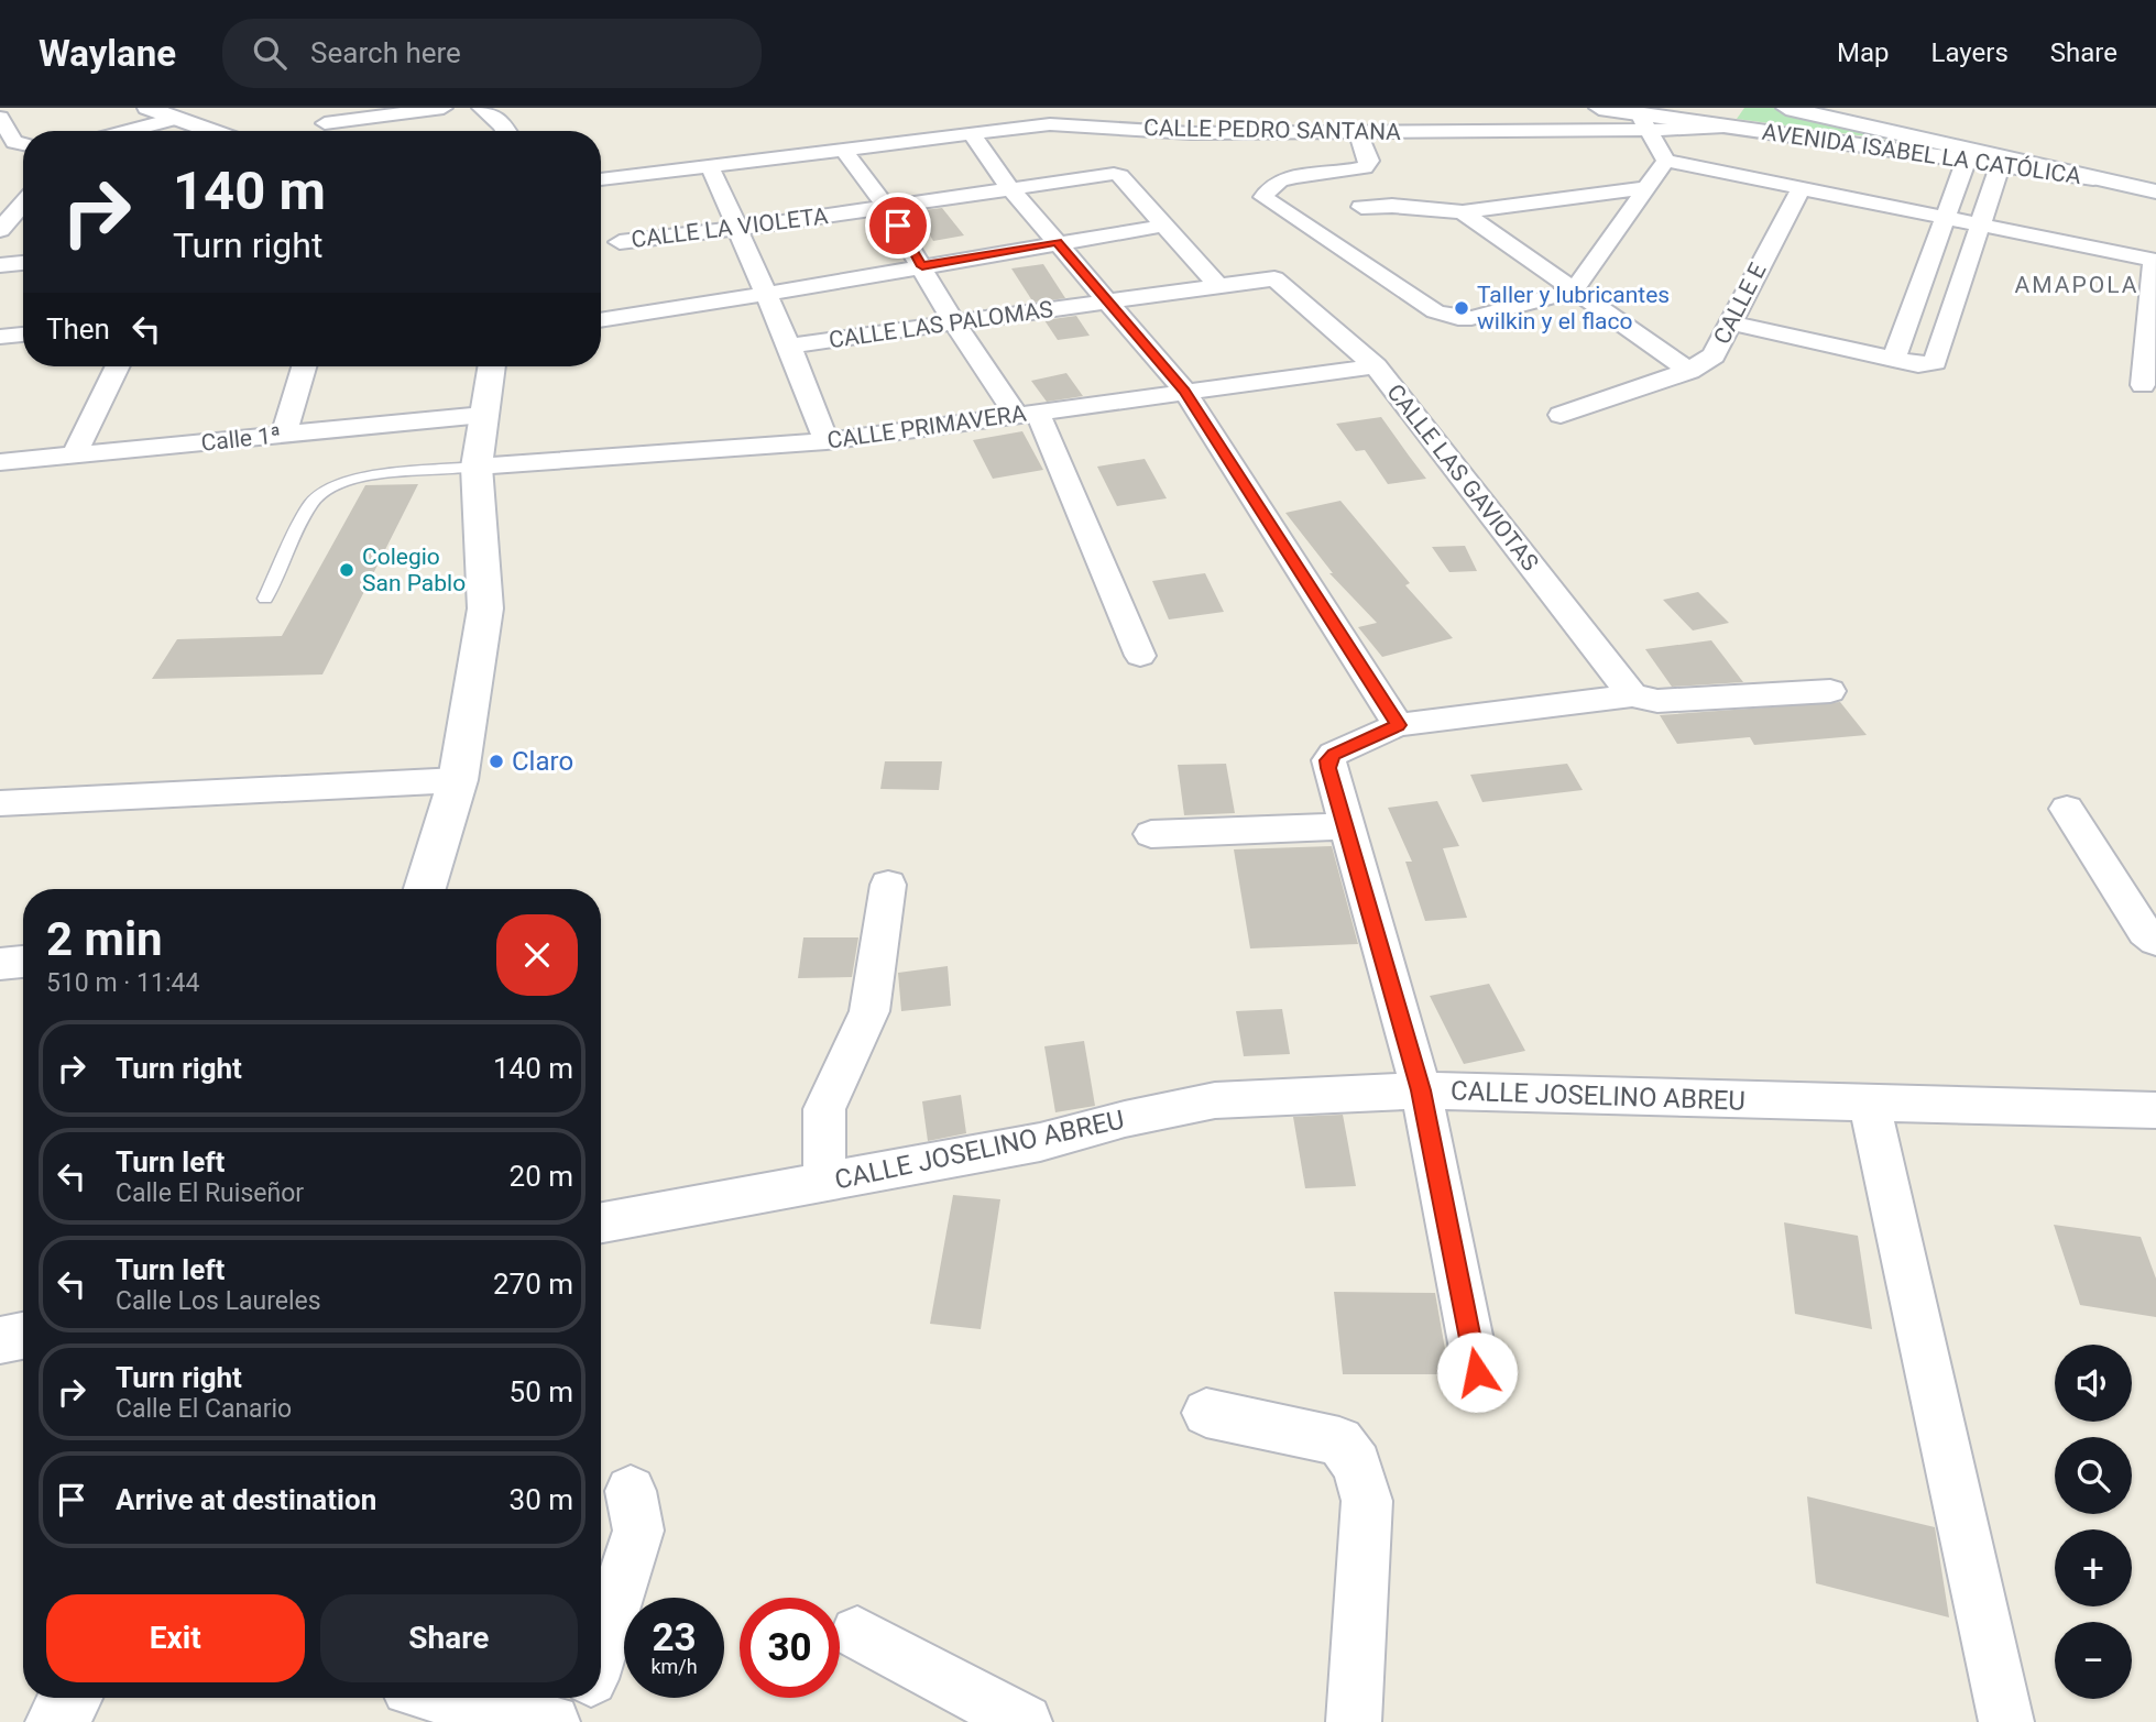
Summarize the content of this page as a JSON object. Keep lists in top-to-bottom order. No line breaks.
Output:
{"streets":{"main road":["AVENIDA ISABEL LA CATÓLICA"],"street":["CALLE PEDRO SANTANA","CALLE LA VIOLETA","CALLE E","CALLE LAS PALOMAS","CALLE PRIMAVERA","Calle 1ª","CALLE LAS GAVIOTAS","CALLE JOSELINO ABREU"]},"crossings":[["CALLE PEDRO SANTANA","AVENIDA ISABEL LA CATÓLICA"],["CALLE LAS PALOMAS","CALLE LAS GAVIOTAS"],["CALLE PRIMAVERA","CALLE LAS GAVIOTAS"]],"districts":["AMAPOLA"],"places":["Taller y lubricantes wilkin y el flaco","Colegio San Pablo","Claro"],"page":{"header":"Waylane","search":"Search here","nav":["Map","Layers","Share"],"turn":["140 m","Turn right"],"then":"Then","heading":["2 min","510 m · 11:44"],"list":[{"name":"Turn right","value":"140 m"},{"name":"Turn left","note":"Calle El Ruiseñor","value":"20 m"},{"name":"Turn left","note":"Calle Los Laureles","value":"270 m"},{"name":"Turn right","note":"Calle El Canario","value":"50 m"},{"name":"Arrive at destination","value":"30 m"}],"map_buttons":["+","−"],"buttons":["Exit","Share"],"speed":"23 km/h","limit":"30"}}
